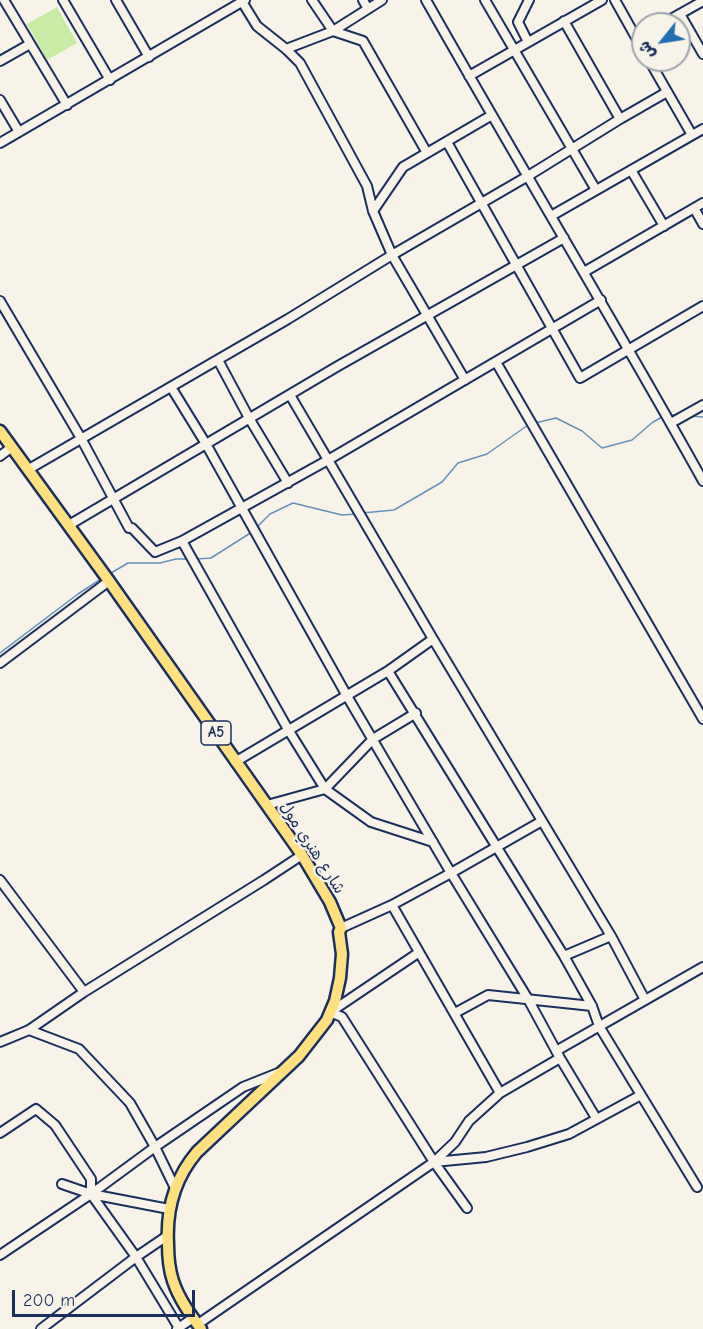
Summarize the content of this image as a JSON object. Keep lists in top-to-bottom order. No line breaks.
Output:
{"streets":{"highway":["A5","شارع هنري مول"]},"scale_bar":"200 m","north":"bottom left"}
